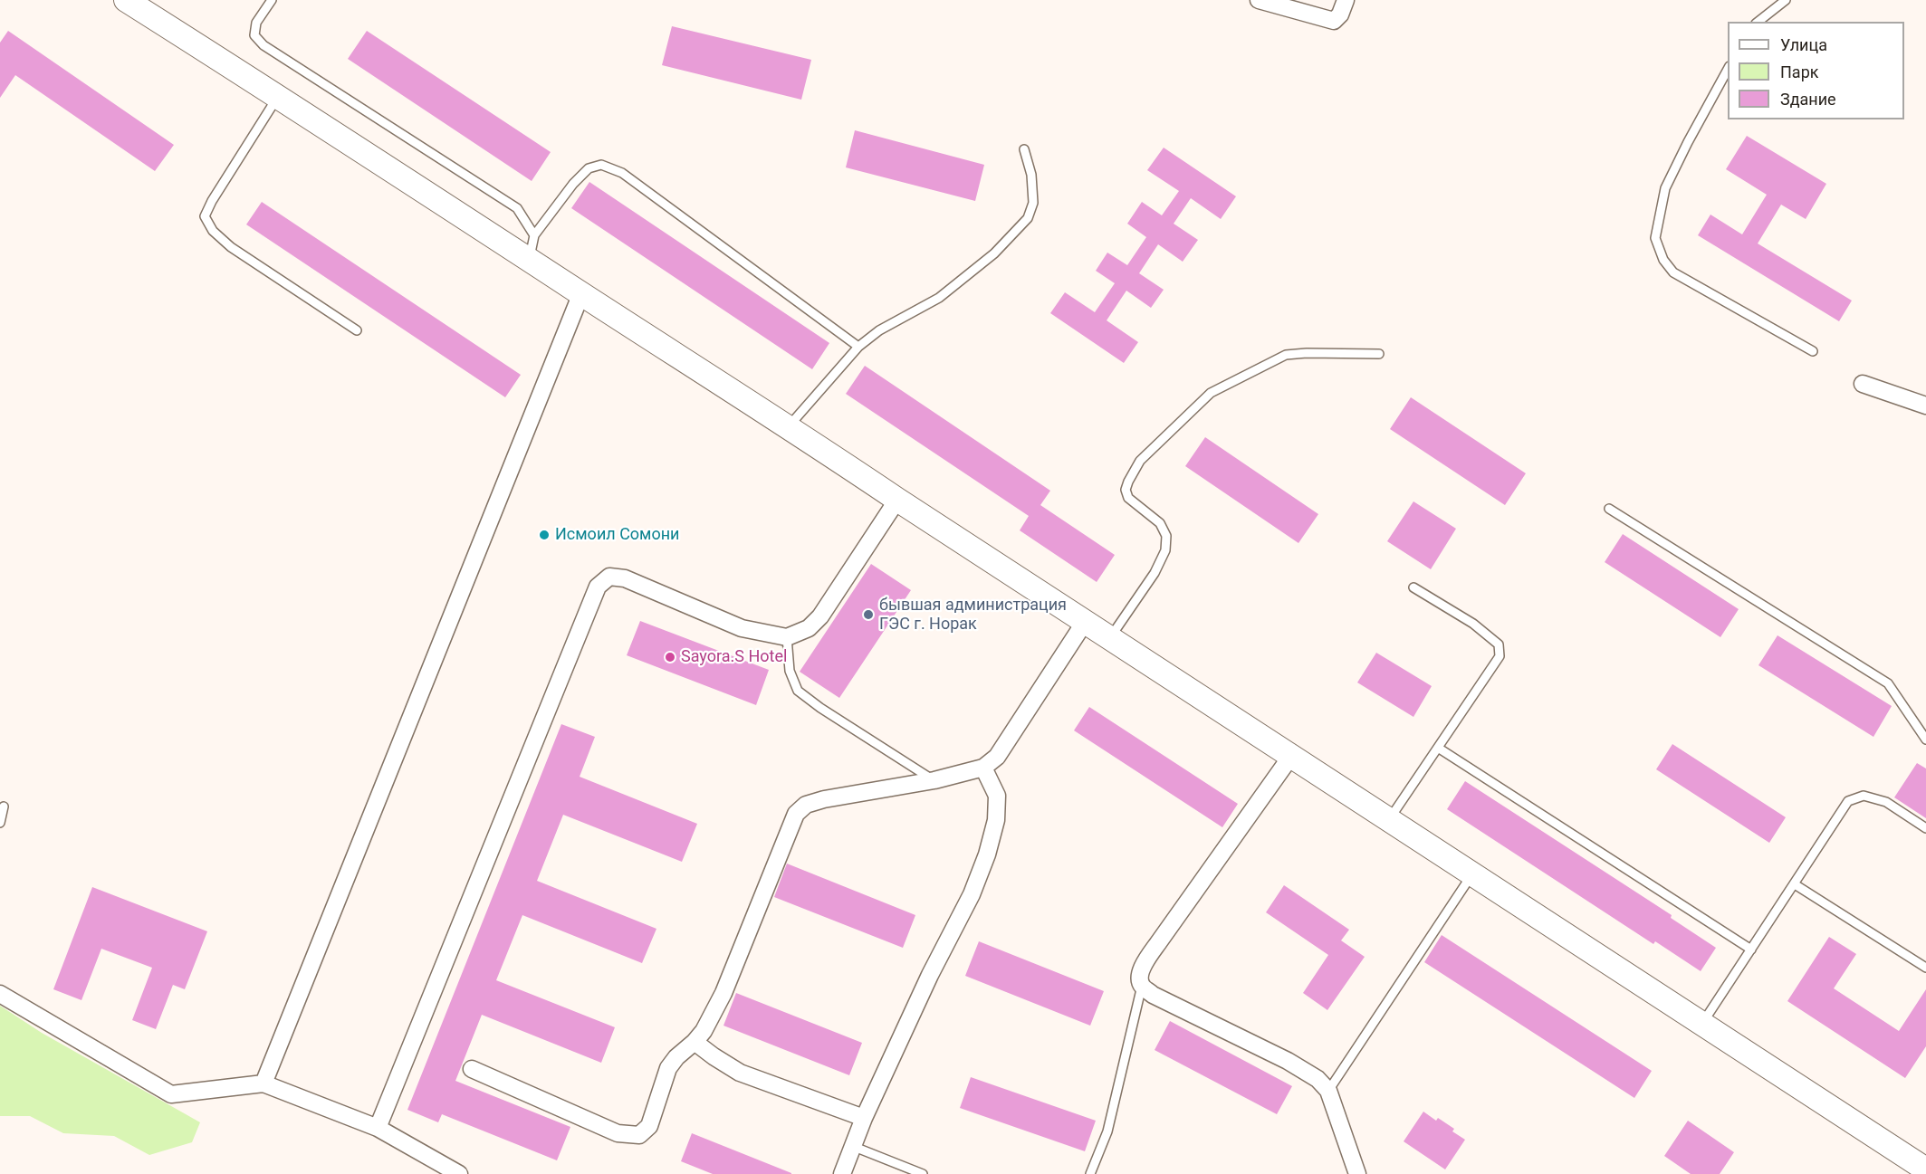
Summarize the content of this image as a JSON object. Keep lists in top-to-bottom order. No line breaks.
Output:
{"places":["Исмоил Сомони","бывшая администрация ГЭС г. Норак","Sayora.S Hotel"],"legend":["Улица","Парк","Здание"]}
